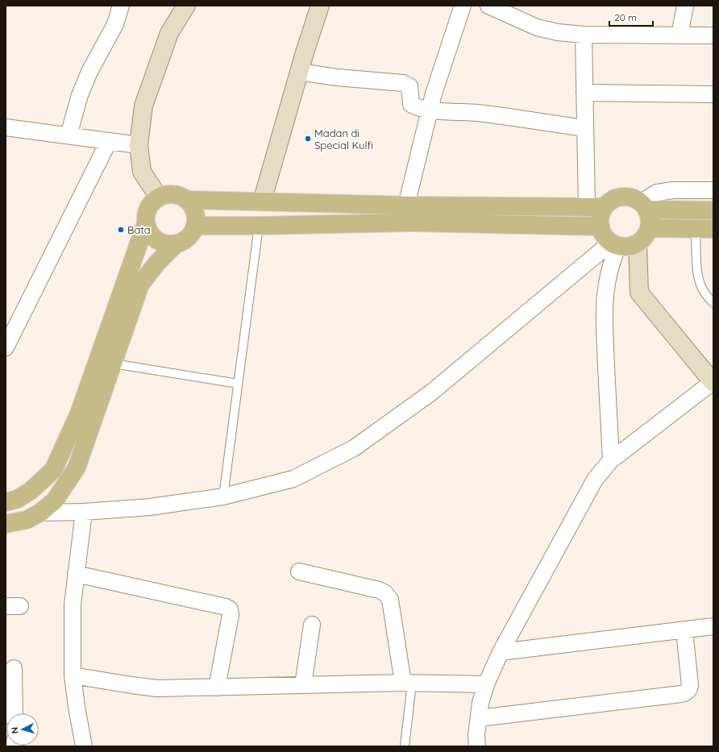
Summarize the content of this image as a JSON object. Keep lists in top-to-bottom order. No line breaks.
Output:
{"places":["Madan di Special Kulfi","Bata"],"scale_bar":"20 m","north":"left"}
